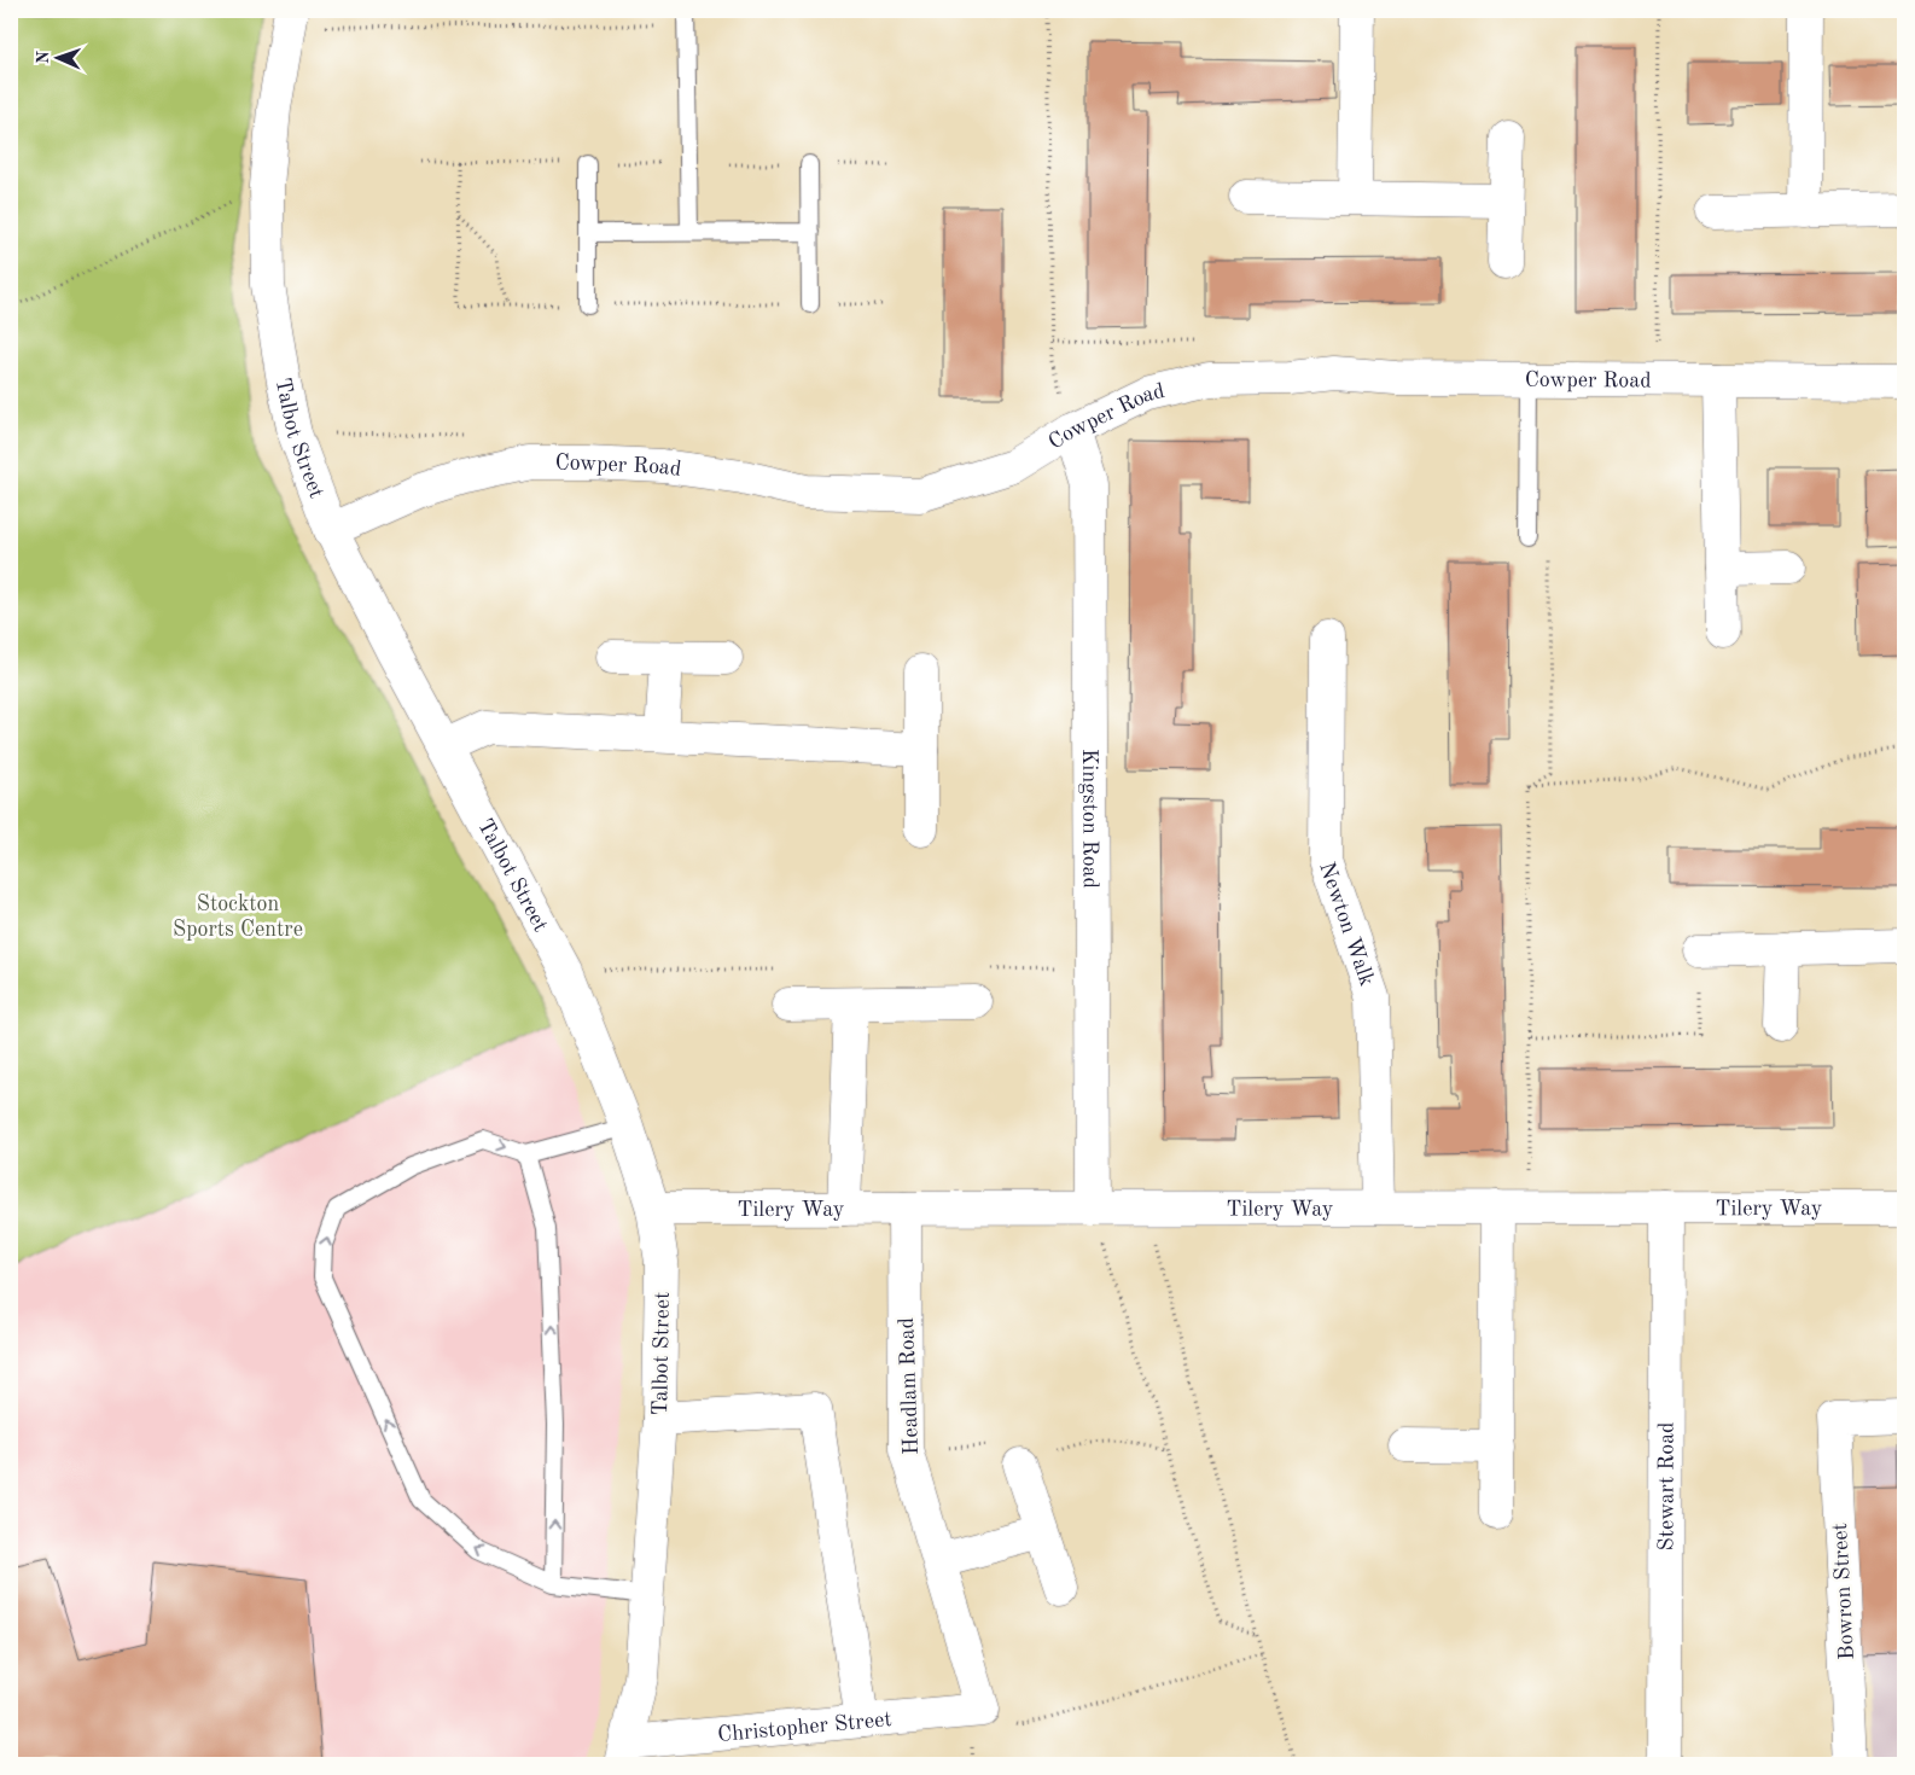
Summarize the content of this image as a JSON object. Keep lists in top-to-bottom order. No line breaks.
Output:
{"streets":{"street":["Cowper Road","Talbot Street","Kingston Road","Newton Walk","Tilery Way","Headlam Road","Stewart Road","Bowron Street","Christopher Street"]},"crossings":[["Cowper Road","Talbot Street"],["Cowper Road","Kingston Road"],["Talbot Street","Tilery Way"],["Talbot Street","Christopher Street"],["Kingston Road","Tilery Way"],["Newton Walk","Tilery Way"],["Tilery Way","Headlam Road"],["Tilery Way","Stewart Road"],["Headlam Road","Christopher Street"]],"parks":["Stockton Sports Centre"],"north":"left"}
